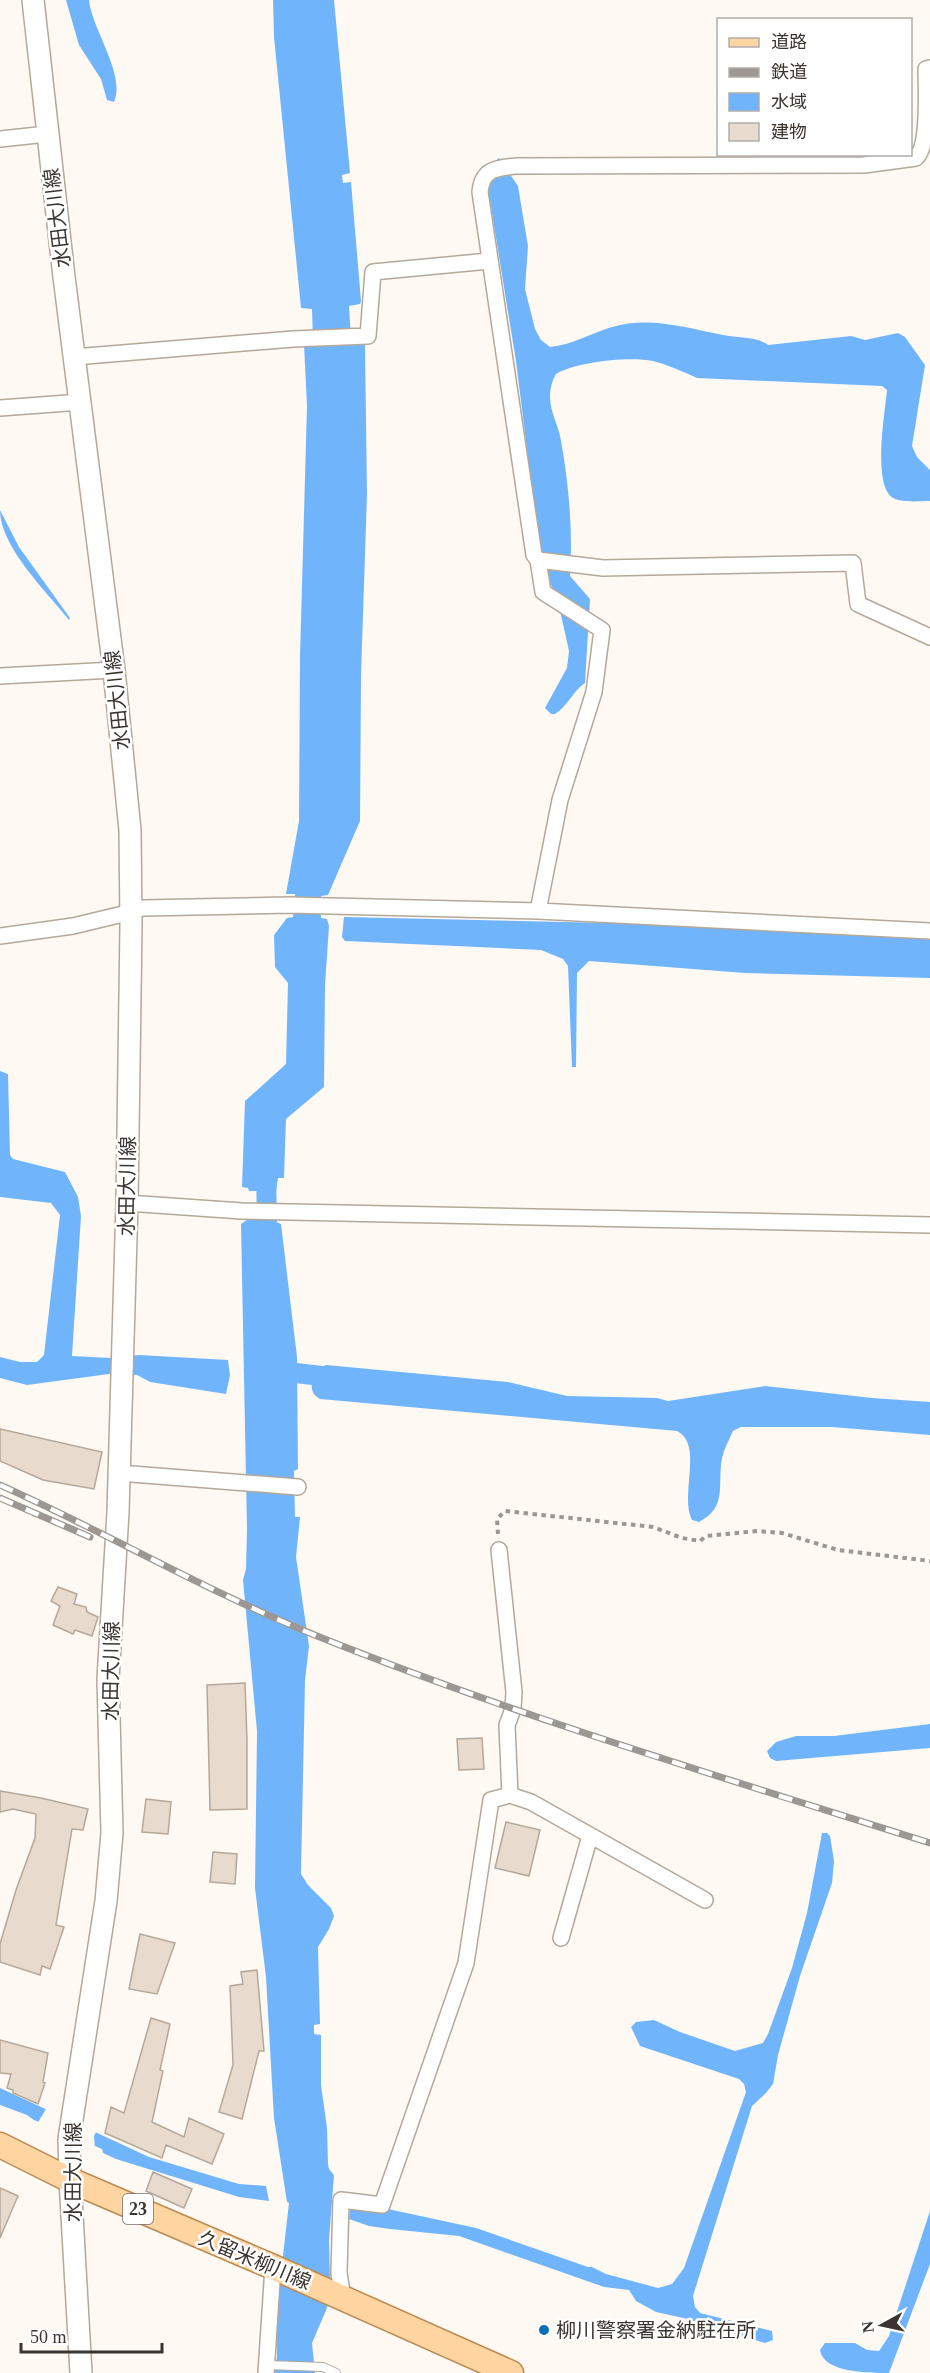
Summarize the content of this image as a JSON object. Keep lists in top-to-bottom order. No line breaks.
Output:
{"streets":{"main road":["水田大川線","23","久留米柳川線"]},"crossings":[["水田大川線","久留米柳川線"]],"places":["柳川警察署金納駐在所"],"legend":["道路","鉄道","水域","建物"],"scale_bar":"50 m","north":"left"}
